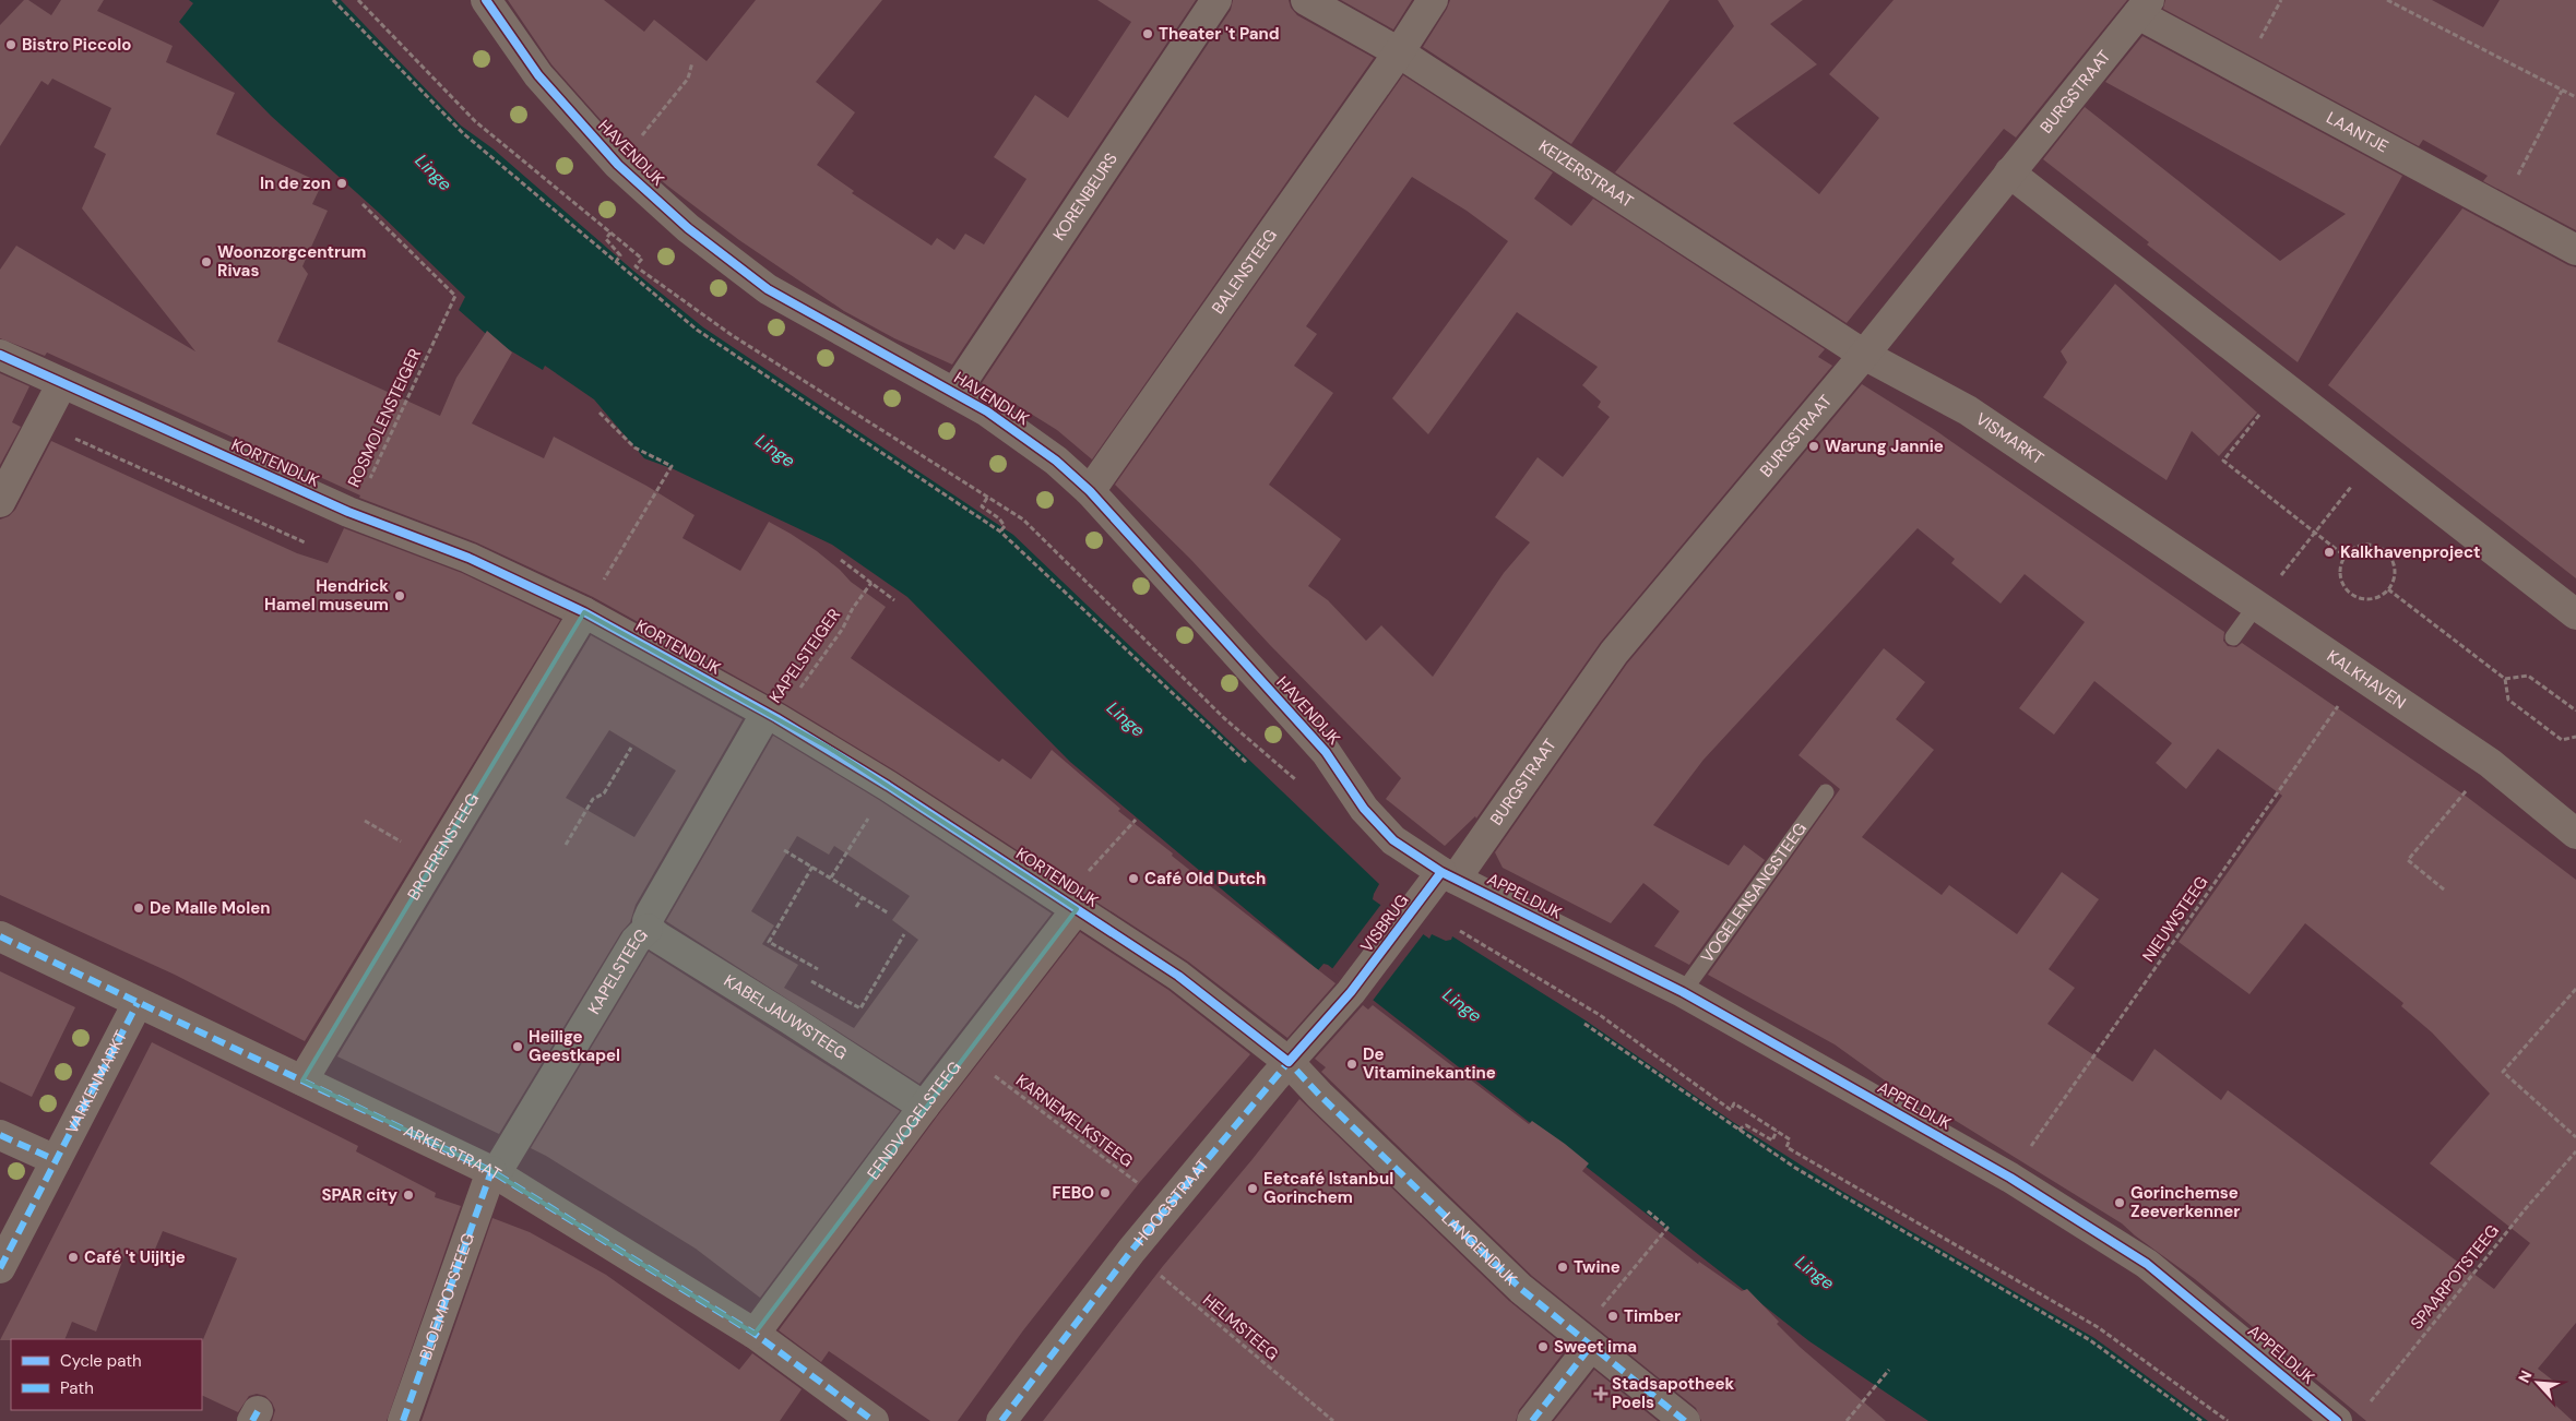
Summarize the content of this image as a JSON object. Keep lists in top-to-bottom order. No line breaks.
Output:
{"streets":{"street":["BURGSTRAAT","LAANTJE","HAVENDIJK","KEIZERSTRAAT","KORENBEURS","BALENSTEEG","VISMARKT","KORTENDIJK","KALKHAVEN","BROERENSTEEG","APPELDIJK","VISBRUG","KAPELSTEEG","KABELJAUWSTEEG","VARKENMARKT","EENDVOGELSTEEG","ARKELSTRAAT","HOOGSTRAAT","LANGENDIJK","BLOEMPOTSTEEG"],"lane":["VOGELENSANGSTEEG"],"path":["ROSMOLENSTEIGER","KAPELSTEIGER","NIEUWSTEEG","KARNEMELKSTEEG","SPAARPOTSTEEG","HELMSTEEG"]},"crossings":[["BURGSTRAAT","LAANTJE"],["BURGSTRAAT","HAVENDIJK"],["BURGSTRAAT","KEIZERSTRAAT"],["BURGSTRAAT","VISMARKT"],["BURGSTRAAT","APPELDIJK"],["BURGSTRAAT","VISBRUG"],["HAVENDIJK","KORENBEURS"],["HAVENDIJK","BALENSTEEG"],["HAVENDIJK","APPELDIJK"],["HAVENDIJK","VISBRUG"],["KEIZERSTRAAT","BALENSTEEG"],["KEIZERSTRAAT","VISMARKT"],["ROSMOLENSTEIGER","KORTENDIJK"],["VISMARKT","KALKHAVEN"],["KORTENDIJK","KAPELSTEIGER"],["KORTENDIJK","BROERENSTEEG"],["KORTENDIJK","KAPELSTEEG"],["KORTENDIJK","EENDVOGELSTEEG"],["KORTENDIJK","HOOGSTRAAT"],["KORTENDIJK","LANGENDIJK"],["KAPELSTEIGER","KAPELSTEEG"],["KALKHAVEN","NIEUWSTEEG"],["BROERENSTEEG","ARKELSTRAAT"],["VOGELENSANGSTEEG","APPELDIJK"],["APPELDIJK","NIEUWSTEEG"],["APPELDIJK","VISBRUG"],["VISBRUG","HOOGSTRAAT"],["KAPELSTEEG","KABELJAUWSTEEG"],["KAPELSTEEG","ARKELSTRAAT"],["KAPELSTEEG","BLOEMPOTSTEEG"],["KABELJAUWSTEEG","EENDVOGELSTEEG"],["VARKENMARKT","ARKELSTRAAT"],["EENDVOGELSTEEG","KARNEMELKSTEEG"],["EENDVOGELSTEEG","ARKELSTRAAT"],["KARNEMELKSTEEG","HOOGSTRAAT"],["ARKELSTRAAT","BLOEMPOTSTEEG"],["HOOGSTRAAT","LANGENDIJK"],["HOOGSTRAAT","HELMSTEEG"]],"water":["Linge"],"places":{"other":["Theater 't Pand","Bistro Piccolo","In de zon","Woonzorgcentrum Rivas","Warung Jannie","Kalkhavenproject","Hendrick Hamel museum","Café Old Dutch","De Malle Molen","Heilige Geestkapel","De Vitaminekantine","Eetcafé Istanbul Gorinchem","FEBO","SPAR city","Gorinchemse Zeeverkenner","Café 't Uijltje","Twine","Timber","Sweet ima"],"health":["Stadsapotheek Poels"]},"legend":["Cycle path","Path"],"north":"top left"}
